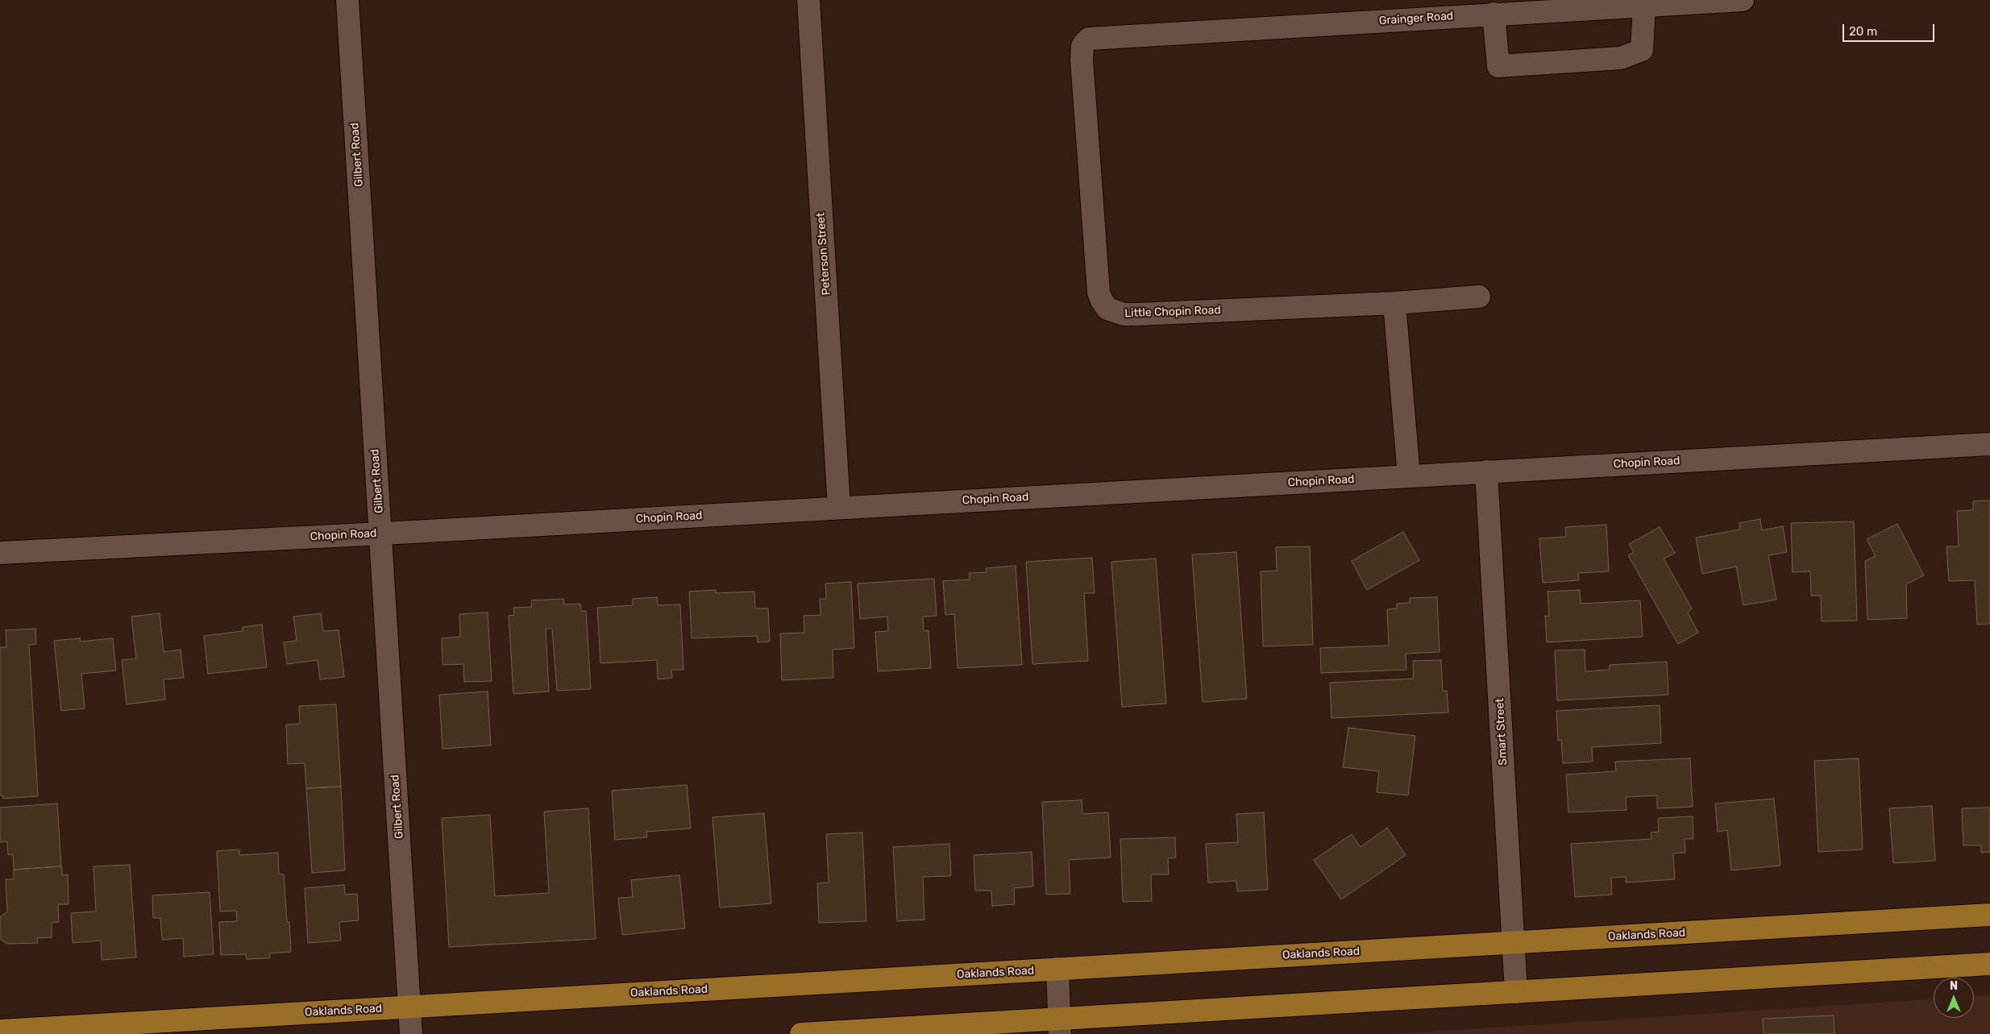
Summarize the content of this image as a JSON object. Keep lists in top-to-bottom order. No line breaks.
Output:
{"streets":{"main road":["Oaklands Road"],"street":["Grainger Road","Gilbert Road","Peterson Street","Little Chopin Road","Chopin Road","Smart Street"]},"crossings":[["Grainger Road","Little Chopin Road"],["Gilbert Road","Chopin Road"],["Gilbert Road","Oaklands Road"],["Peterson Street","Chopin Road"],["Chopin Road","Smart Street"],["Smart Street","Oaklands Road"]],"scale_bar":"20 m","north":"top"}
